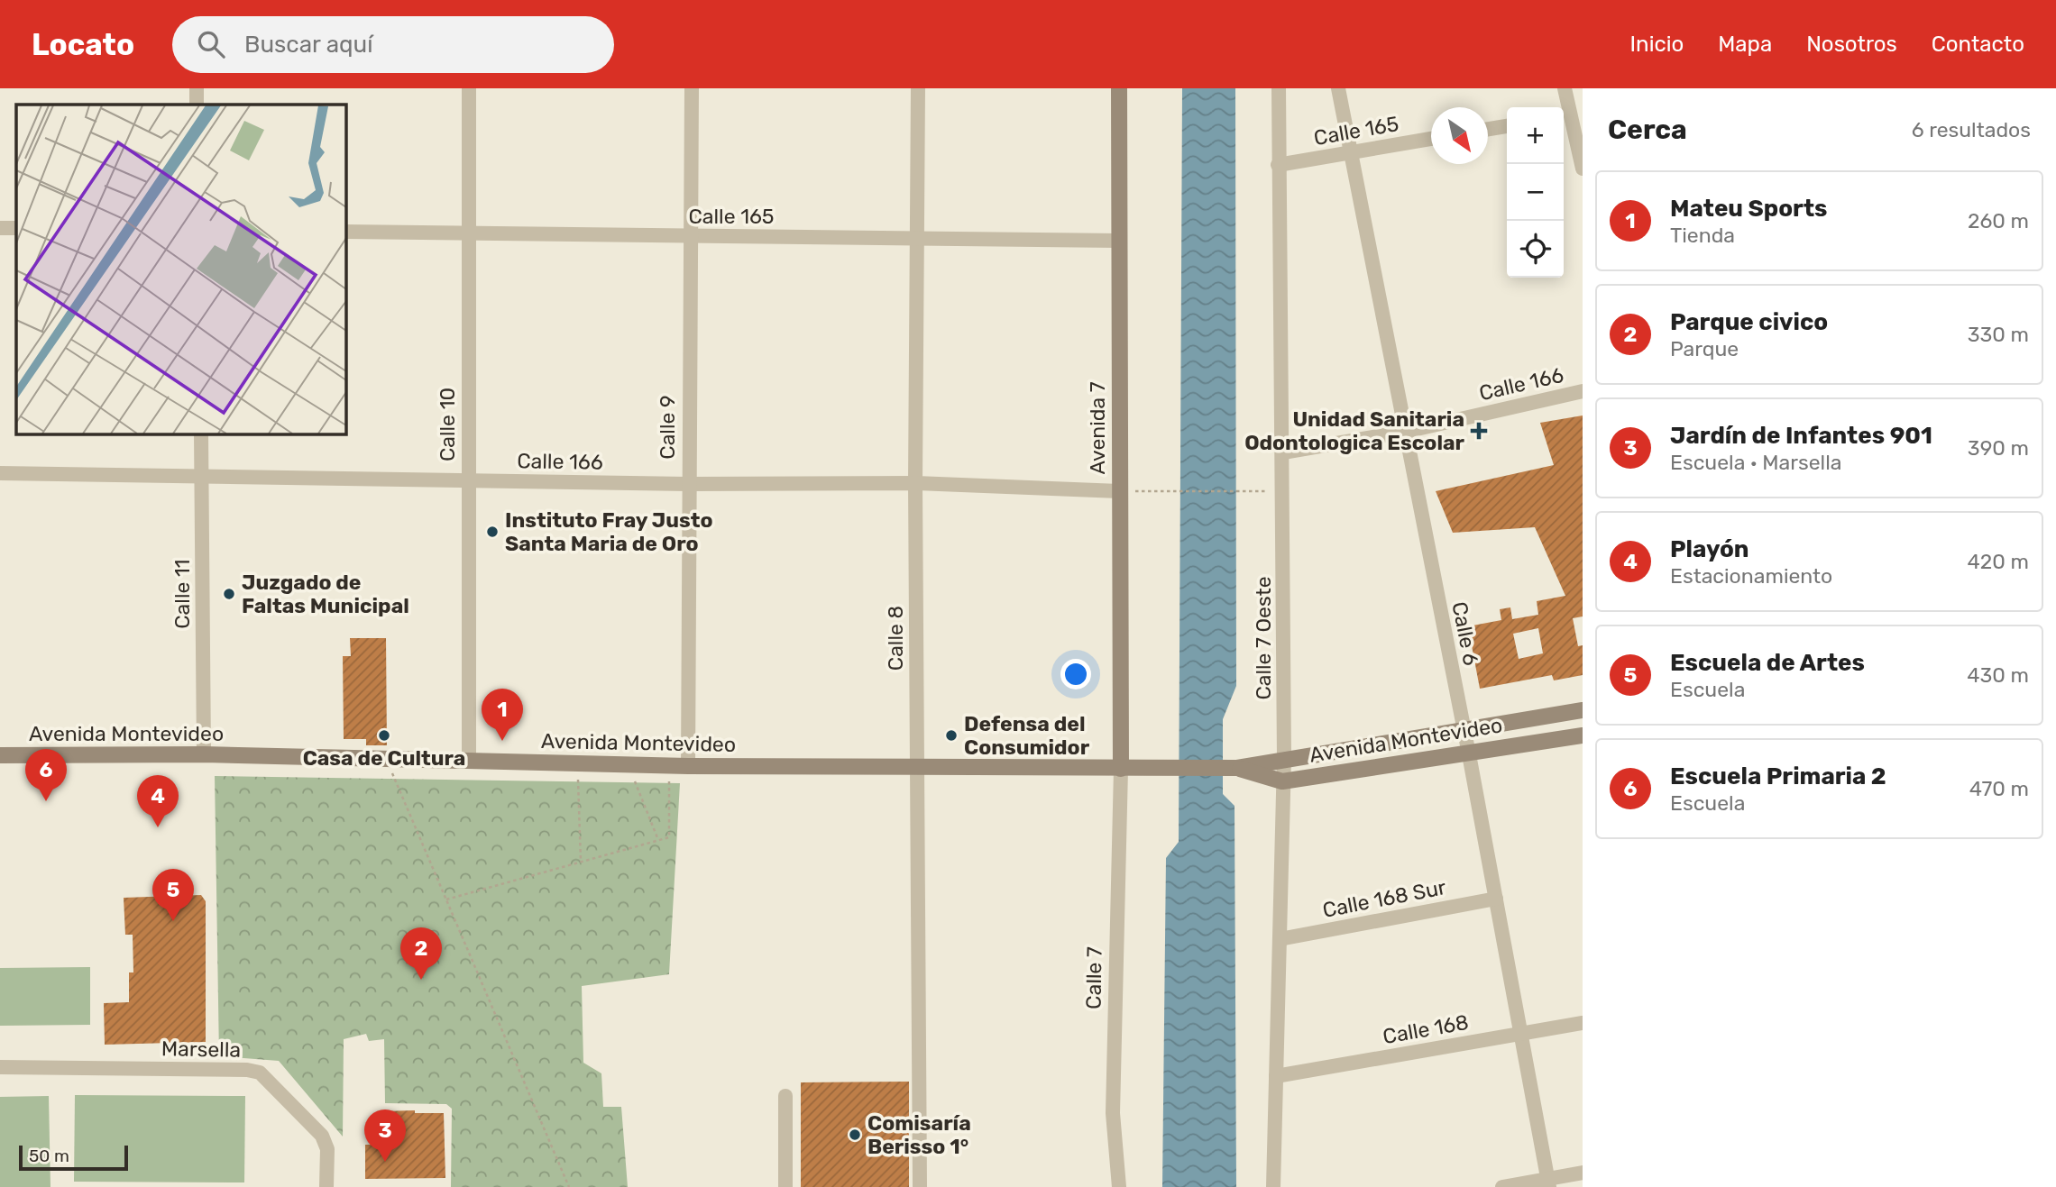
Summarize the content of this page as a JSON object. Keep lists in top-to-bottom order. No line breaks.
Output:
{"streets":{"main road":["Avenida 7","Avenida Montevideo"],"street":["Calle 165","Calle 166","Calle 10","Calle 9","Calle 11","Calle 6","Calle 8","Calle 7 Oeste","Calle 168 Sur","Calle 7","Calle 168","Marsella"]},"crossings":[["Calle 165","Calle 10"],["Calle 165","Calle 9"],["Calle 165","Avenida 7"],["Calle 165","Calle 6"],["Calle 165","Calle 8"],["Calle 165","Calle 7 Oeste"],["Calle 166","Calle 10"],["Calle 166","Calle 9"],["Calle 166","Avenida 7"],["Calle 166","Calle 11"],["Calle 166","Calle 6"],["Calle 166","Calle 8"],["Calle 166","Calle 7 Oeste"],["Calle 10","Avenida Montevideo"],["Calle 9","Avenida Montevideo"],["Avenida 7","Avenida Montevideo"],["Avenida 7","Calle 7"],["Calle 11","Avenida Montevideo"],["Calle 6","Avenida Montevideo"],["Calle 6","Calle 168 Sur"],["Calle 6","Calle 168"],["Calle 8","Avenida Montevideo"],["Calle 7 Oeste","Avenida Montevideo"],["Calle 7 Oeste","Calle 168 Sur"],["Calle 7 Oeste","Calle 168"],["Avenida Montevideo","Calle 7"]],"places":{"health":["Unidad Sanitaria Odontologica Escolar"],"other":["Instituto Fray Justo Santa Maria de Oro","Juzgado de Faltas Municipal","Casa de Cultura","Defensa del Consumidor","Comisaría Berisso 1°"]},"scale_bar":"50 m","north":"bottom right","page":{"header":"Locato","search":"Buscar aquí","nav":["Inicio","Mapa","Nosotros","Contacto"],"heading":["Cerca","6 resultados"],"map_buttons":["+","−"],"list":[{"mark":"1","name":"Mateu Sports","note":"Tienda","value":"260 m"},{"mark":"2","name":"Parque civico","note":"Parque","value":"330 m"},{"mark":"3","name":"Jardín de Infantes 901","note":"Escuela · Marsella","value":"390 m"},{"mark":"4","name":"Playón","note":"Estacionamiento","value":"420 m"},{"mark":"5","name":"Escuela de Artes","note":"Escuela","value":"430 m"},{"mark":"6","name":"Escuela Primaria 2","note":"Escuela","value":"470 m"}],"pins":["1","6","4","5","2","3"],"scale":"50 m"}}
